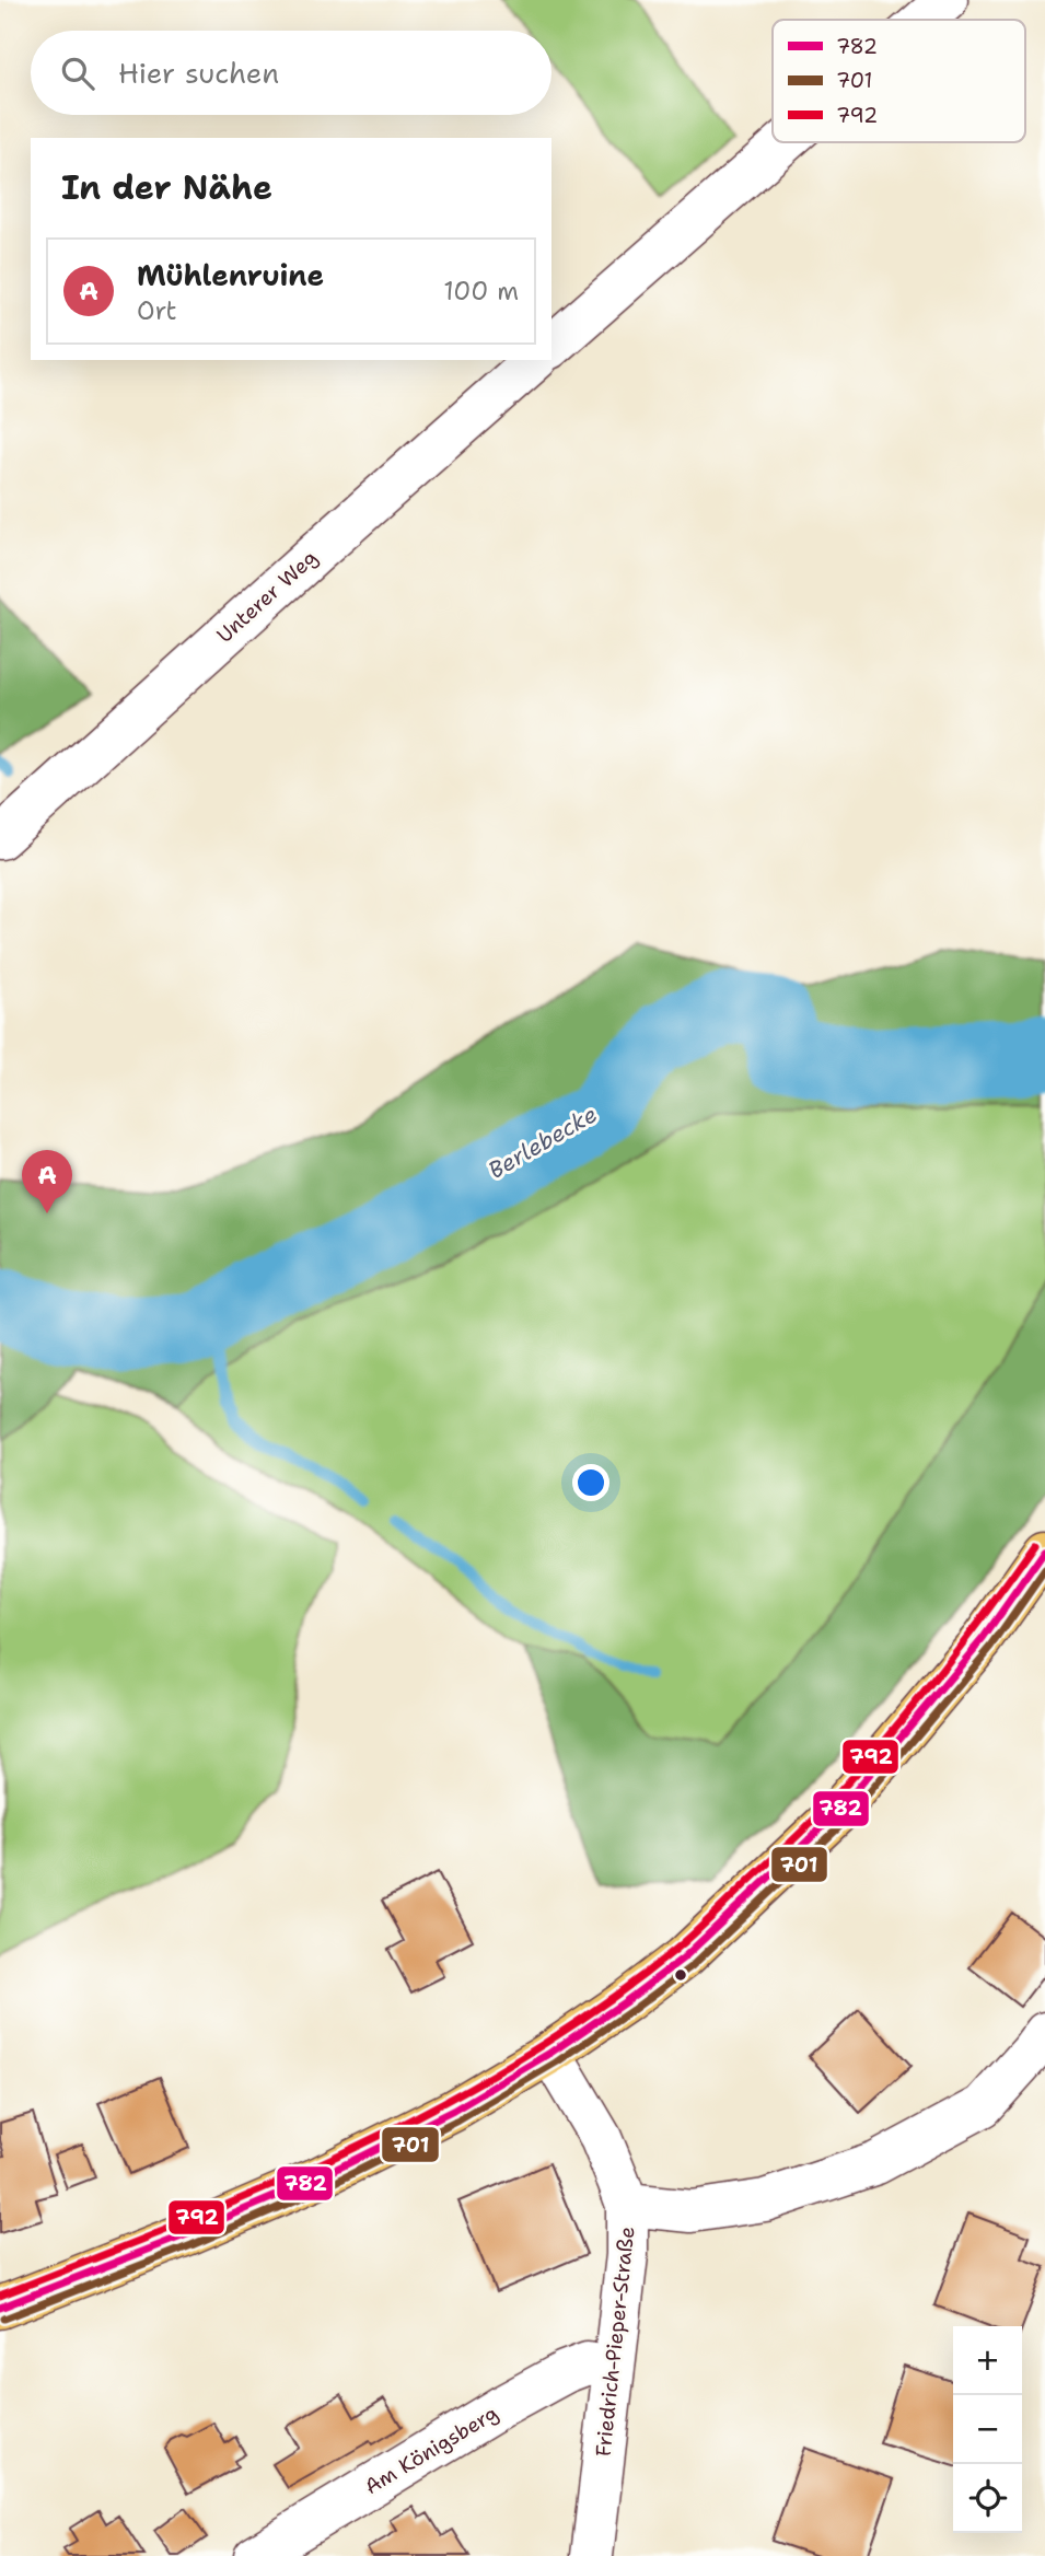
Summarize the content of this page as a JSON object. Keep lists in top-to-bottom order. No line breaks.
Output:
{"streets":{"street":["Unterer Weg","Friedrich-Pieper-Straße","Am Königsberg"]},"crossings":[["Friedrich-Pieper-Straße","Am Königsberg"]],"water":["Berlebecke"],"lines":["transit line 792","transit line 782","transit line 701"],"legend":["782","701","792"],"page":{"search":"Hier suchen","heading":"In der Nähe","list":[{"mark":"A","name":"Mühlenruine","note":"Ort","value":"100 m"}],"pins":"A","map_buttons":["+","−"]}}
